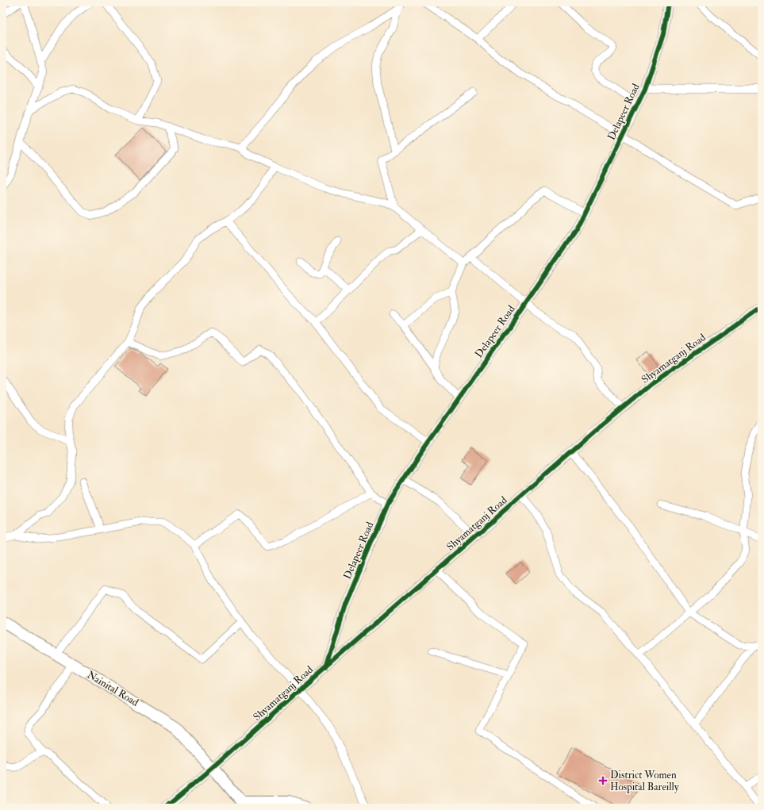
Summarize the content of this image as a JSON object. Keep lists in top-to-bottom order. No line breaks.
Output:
{"streets":{"highway":["Nainital Road"],"street":["Delapeer Road","Shyamatganj Road"]},"crossings":[["Delapeer Road","Shyamatganj Road"],["Shyamatganj Road","Nainital Road"]],"places":{"health":["District Women Hospital Bareilly"]}}
